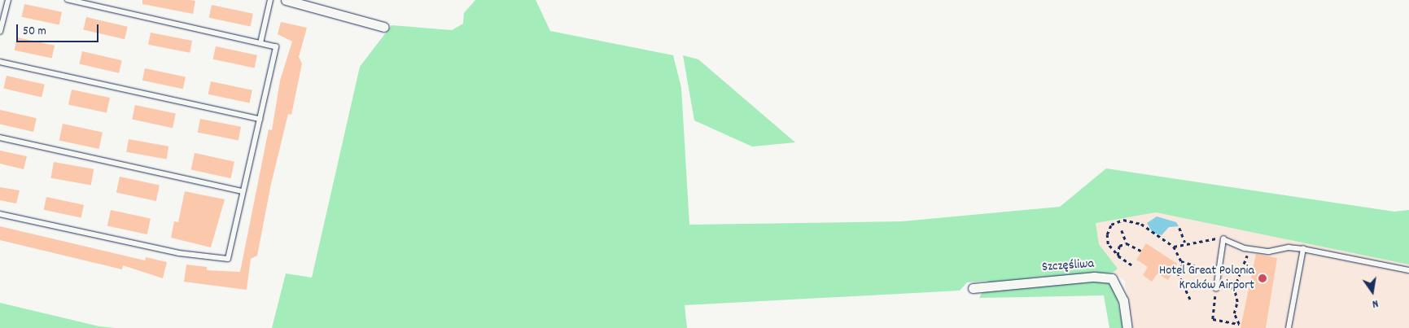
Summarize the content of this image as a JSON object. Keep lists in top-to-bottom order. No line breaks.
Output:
{"streets":{"street":["Szczęśliwa"]},"places":["Hotel Great Polonia Kraków Airport"],"scale_bar":"50 m","north":"bottom"}
